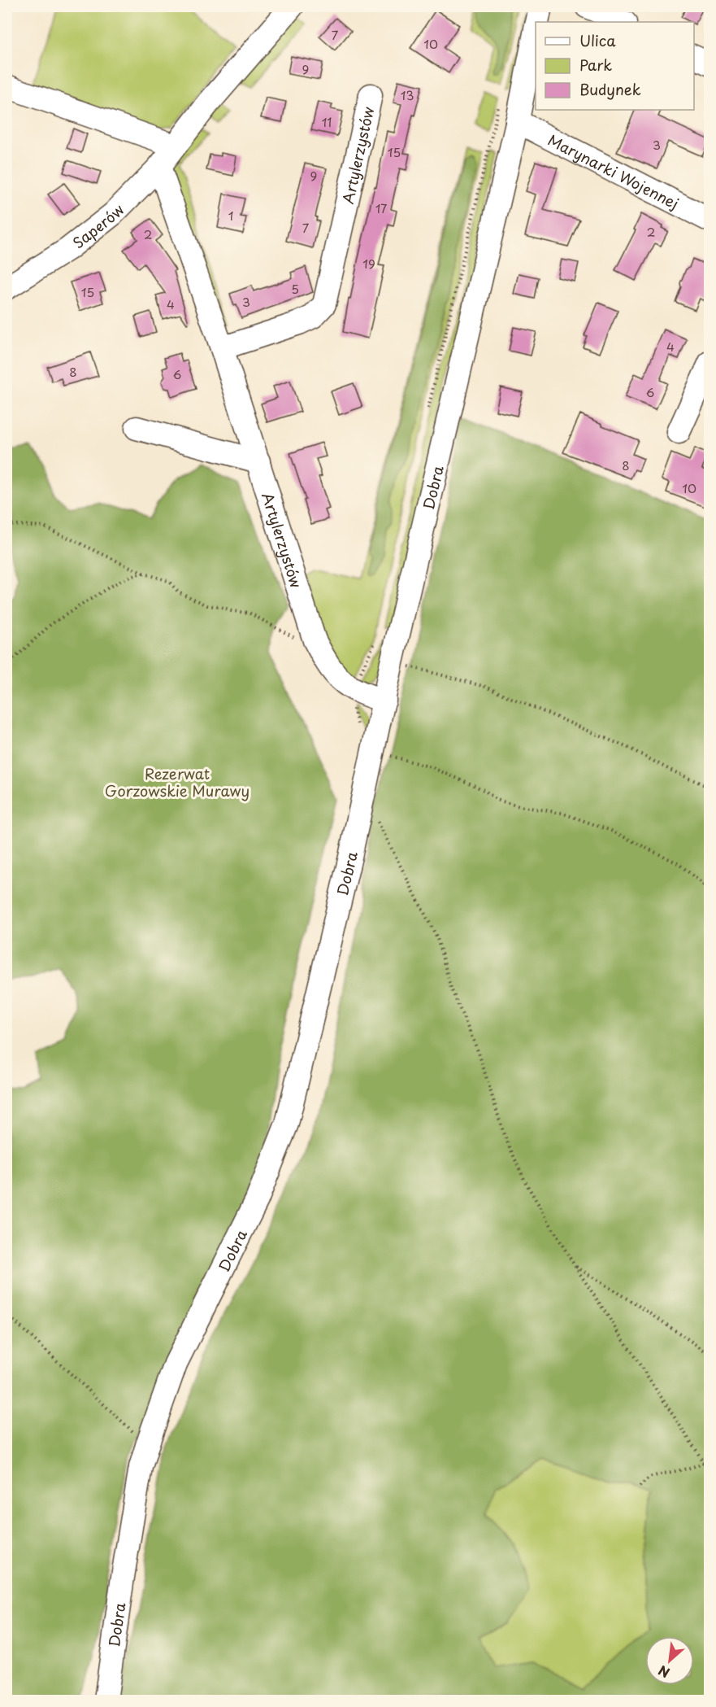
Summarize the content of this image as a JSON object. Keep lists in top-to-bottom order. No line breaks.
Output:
{"streets":{"street":["Artylerzystów","Marynarki Wojennej","Saperów","Dobra"]},"crossings":[["Artylerzystów","Saperów"],["Artylerzystów","Dobra"],["Marynarki Wojennej","Dobra"]],"parks":["Rezerwat Gorzowskie Murawy"],"house_numbers":["7","10","9","13","11","3","15","9","17","1","7","2","2","19","5","15","3","4","4","8","6","6","8","10"],"legend":["Ulica","Park","Budynek"],"north":"bottom left"}
